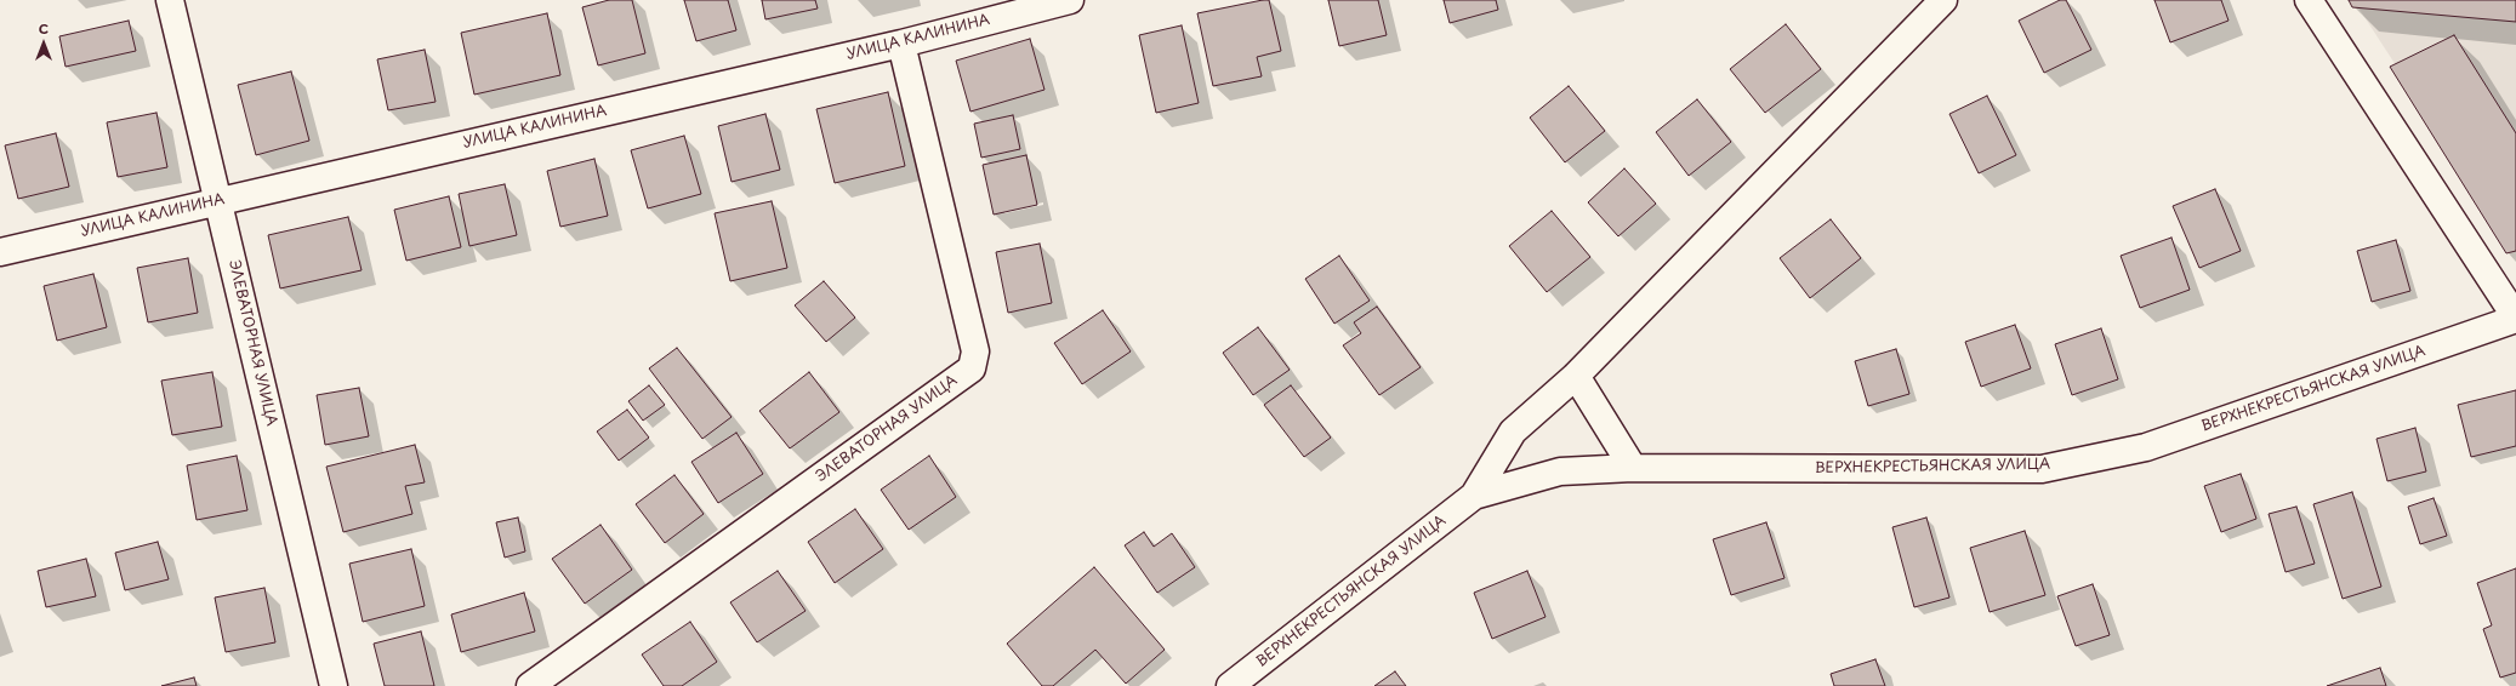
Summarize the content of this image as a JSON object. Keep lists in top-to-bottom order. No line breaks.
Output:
{"streets":{"street":["УЛИЦА КАЛИНИНА","ЭЛЕВАТОРНАЯ УЛИЦА","ВЕРХНЕКРЕСТЬЯНСКАЯ УЛИЦА"]},"crossings":[["УЛИЦА КАЛИНИНА","ЭЛЕВАТОРНАЯ УЛИЦА"]],"north":"top"}
